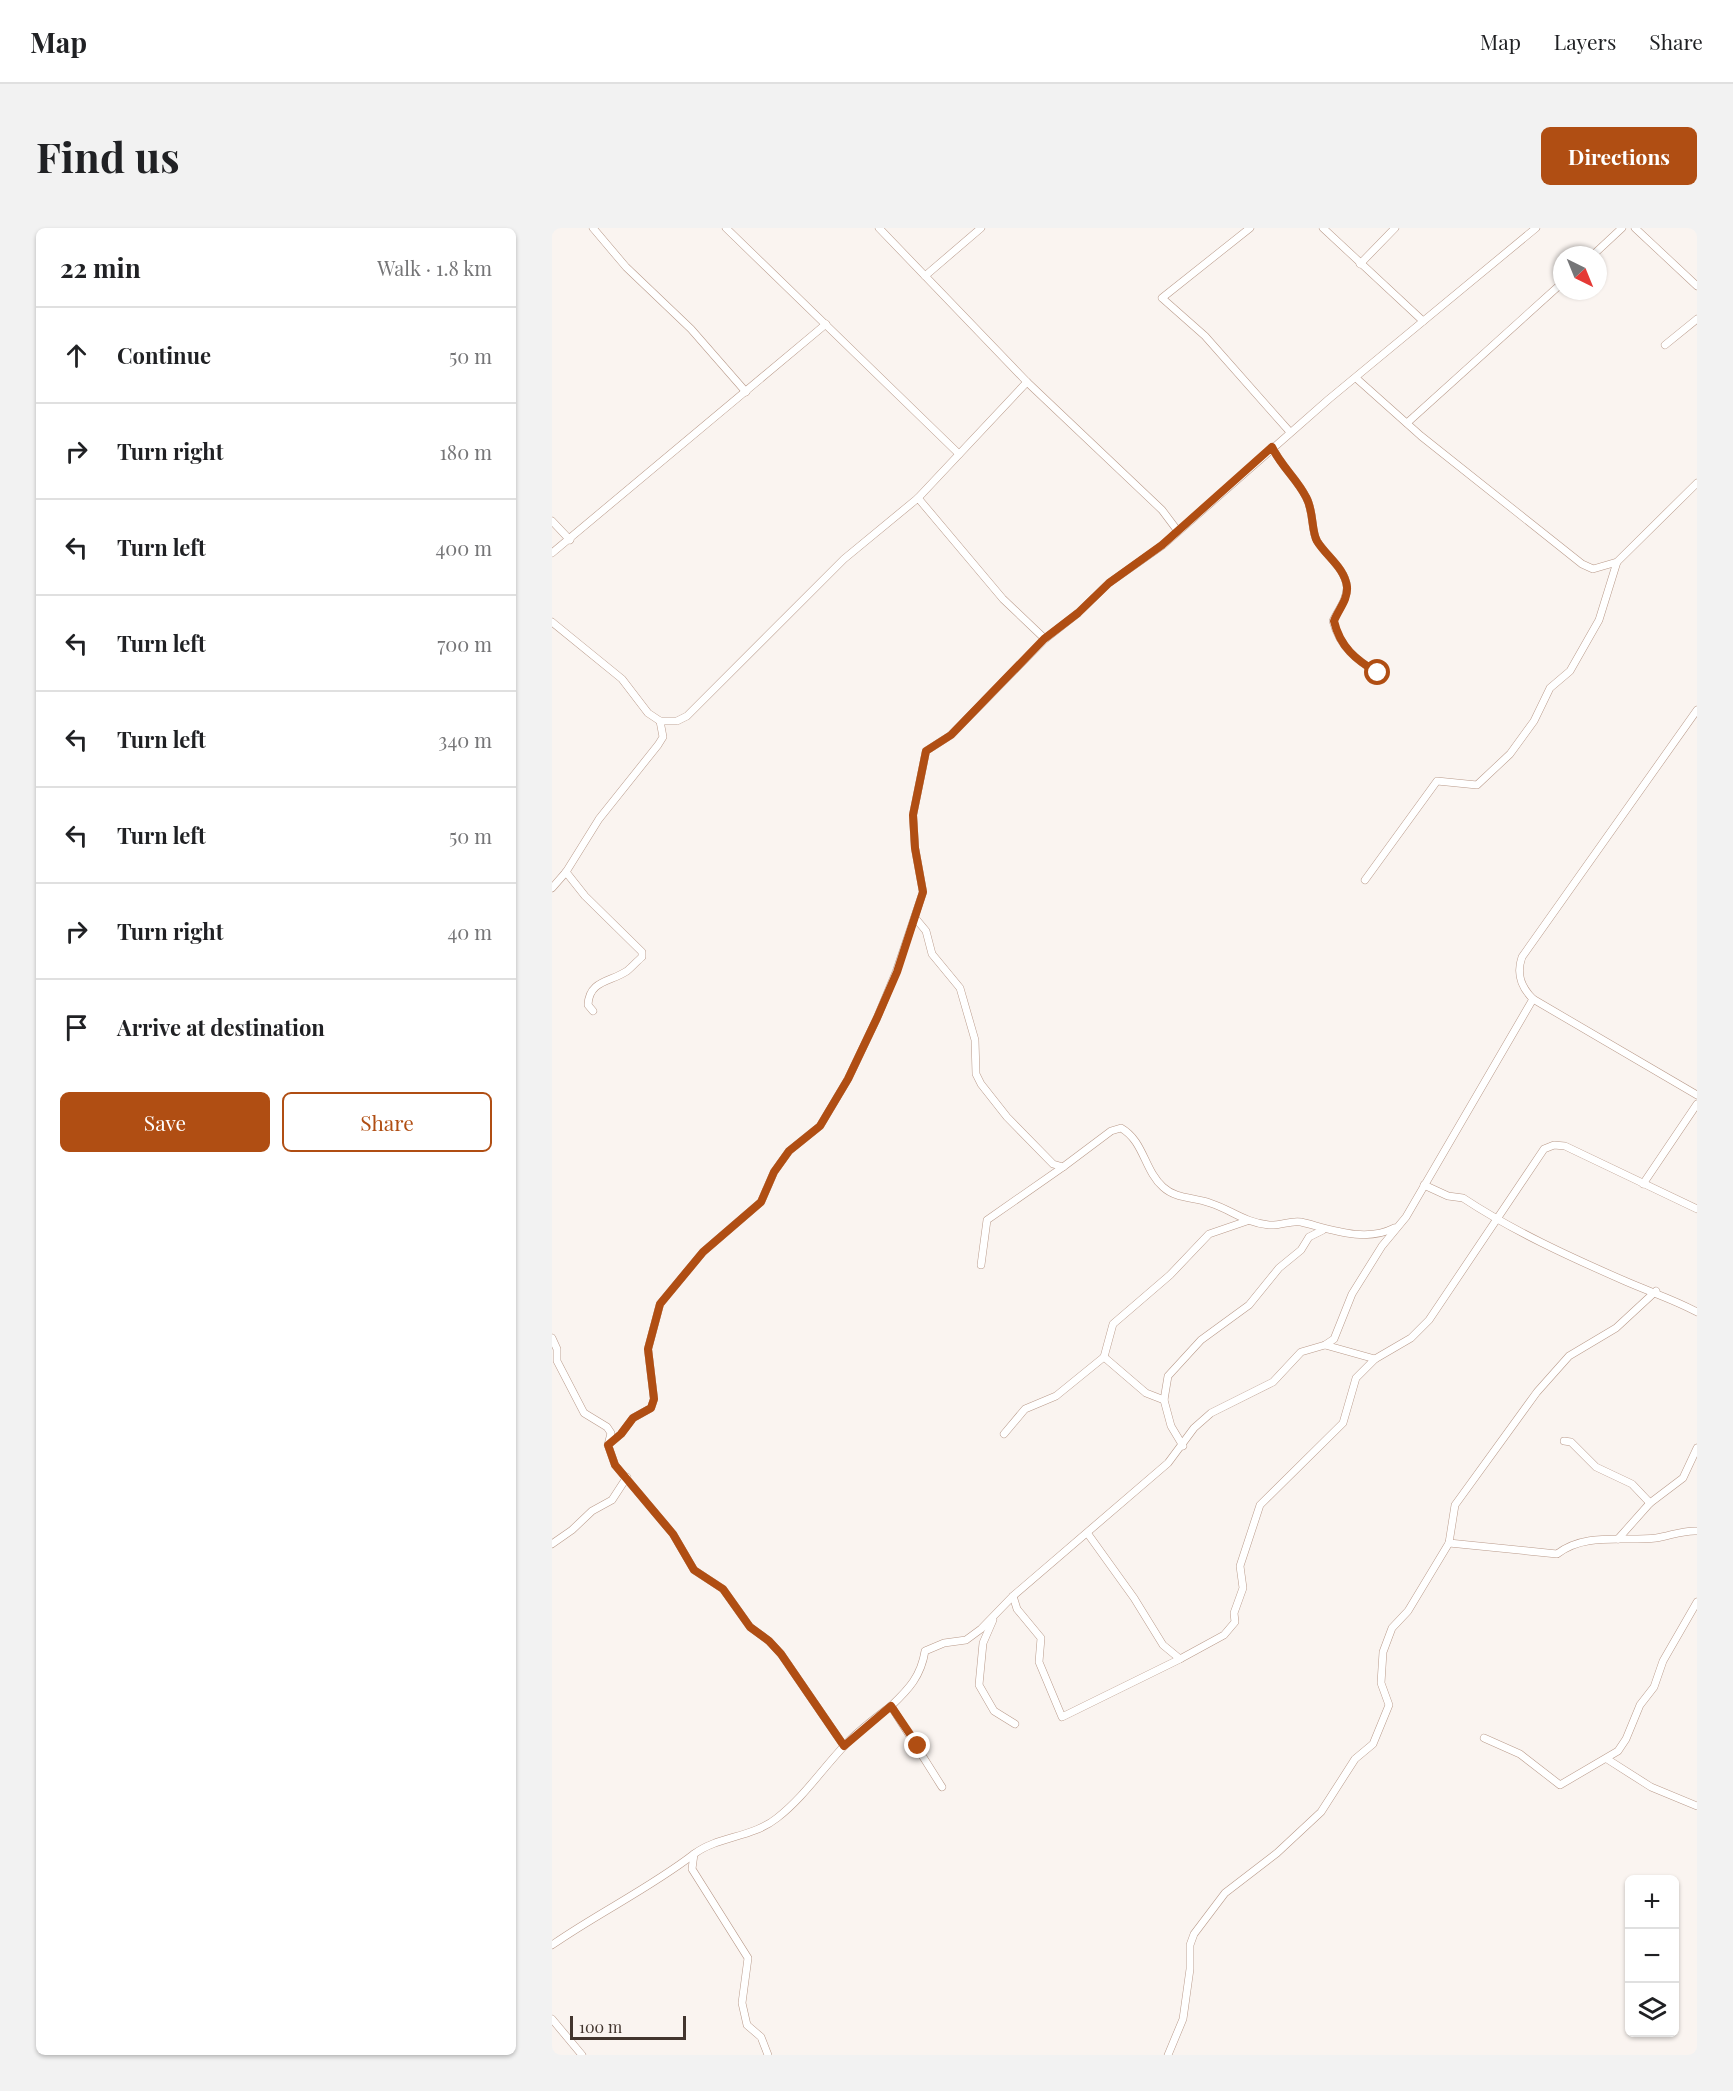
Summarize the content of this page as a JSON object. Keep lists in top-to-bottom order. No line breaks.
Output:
{"scale_bar":"100 m","north":"bottom right","page":{"header":"Map","nav":["Map","Layers","Share"],"buttons":["Directions",["Save","Share"]],"title":"Find us","heading":["22 min","Walk · 1.8 km"],"list":[["Continue","50 m"],["Turn right","180 m"],["Turn left","400 m"],["Turn left","700 m"],["Turn left","340 m"],["Turn left","50 m"],["Turn right","40 m"],"Arrive at destination"],"map_buttons":["+","−"],"scale":"100 m"}}
